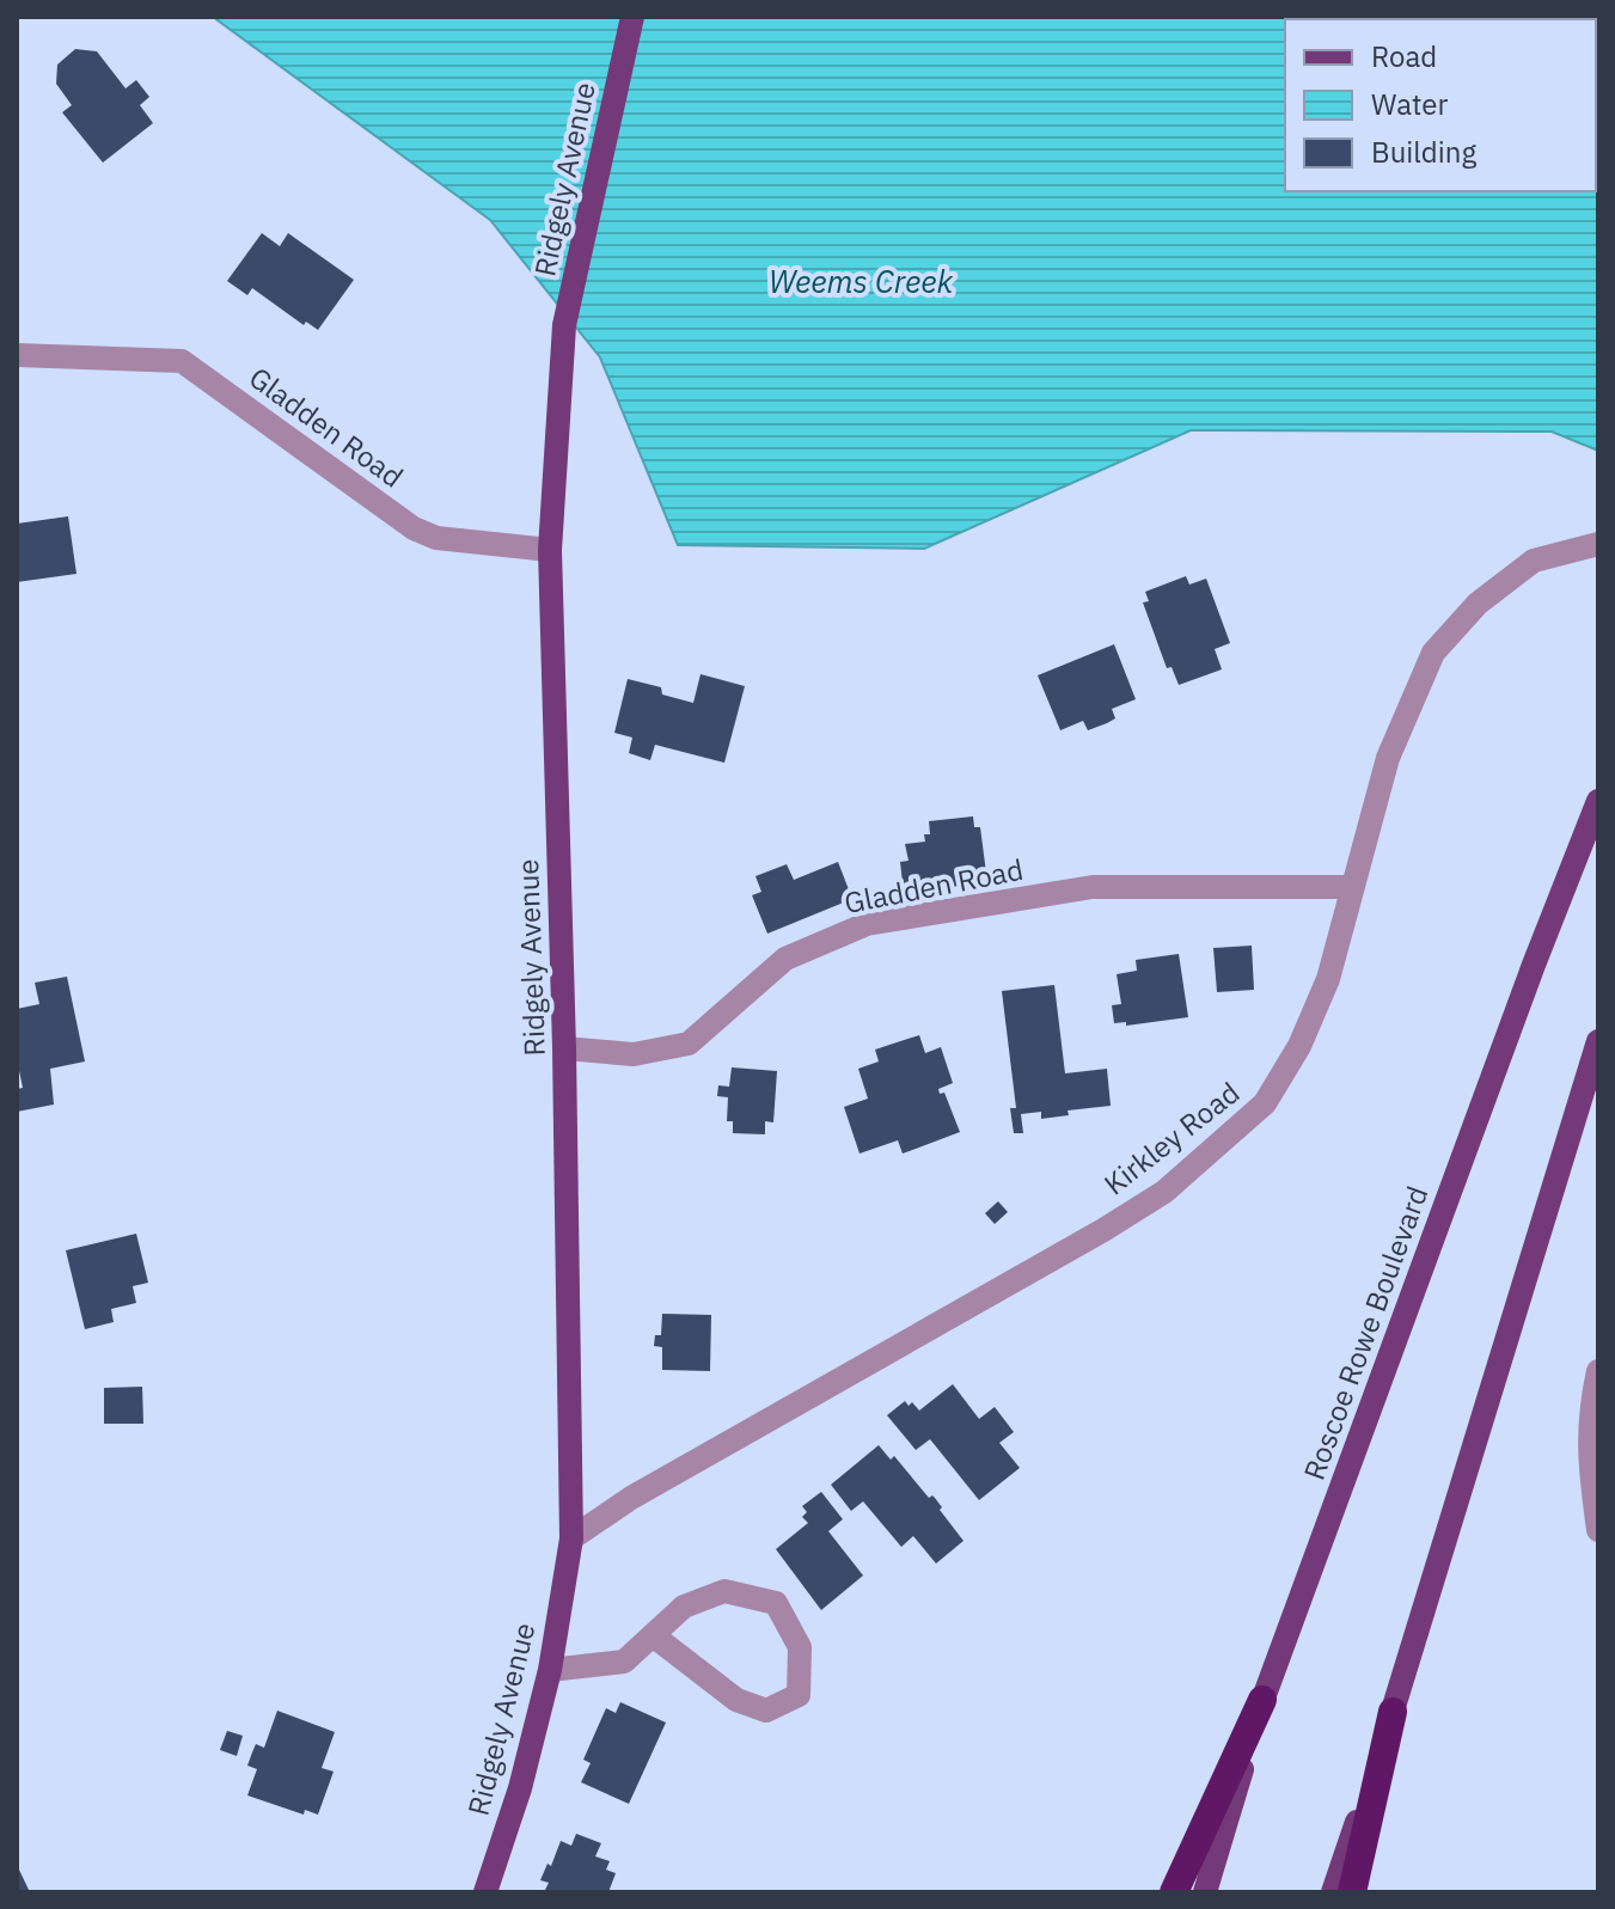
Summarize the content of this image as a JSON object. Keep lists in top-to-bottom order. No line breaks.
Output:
{"streets":{"main road":["Ridgely Avenue","Roscoe Rowe Boulevard"],"street":["Gladden Road","Kirkley Road"]},"crossings":[["Ridgely Avenue","Gladden Road"],["Ridgely Avenue","Kirkley Road"],["Gladden Road","Kirkley Road"]],"water":["Weems Creek"],"legend":["Road","Water","Building"]}
